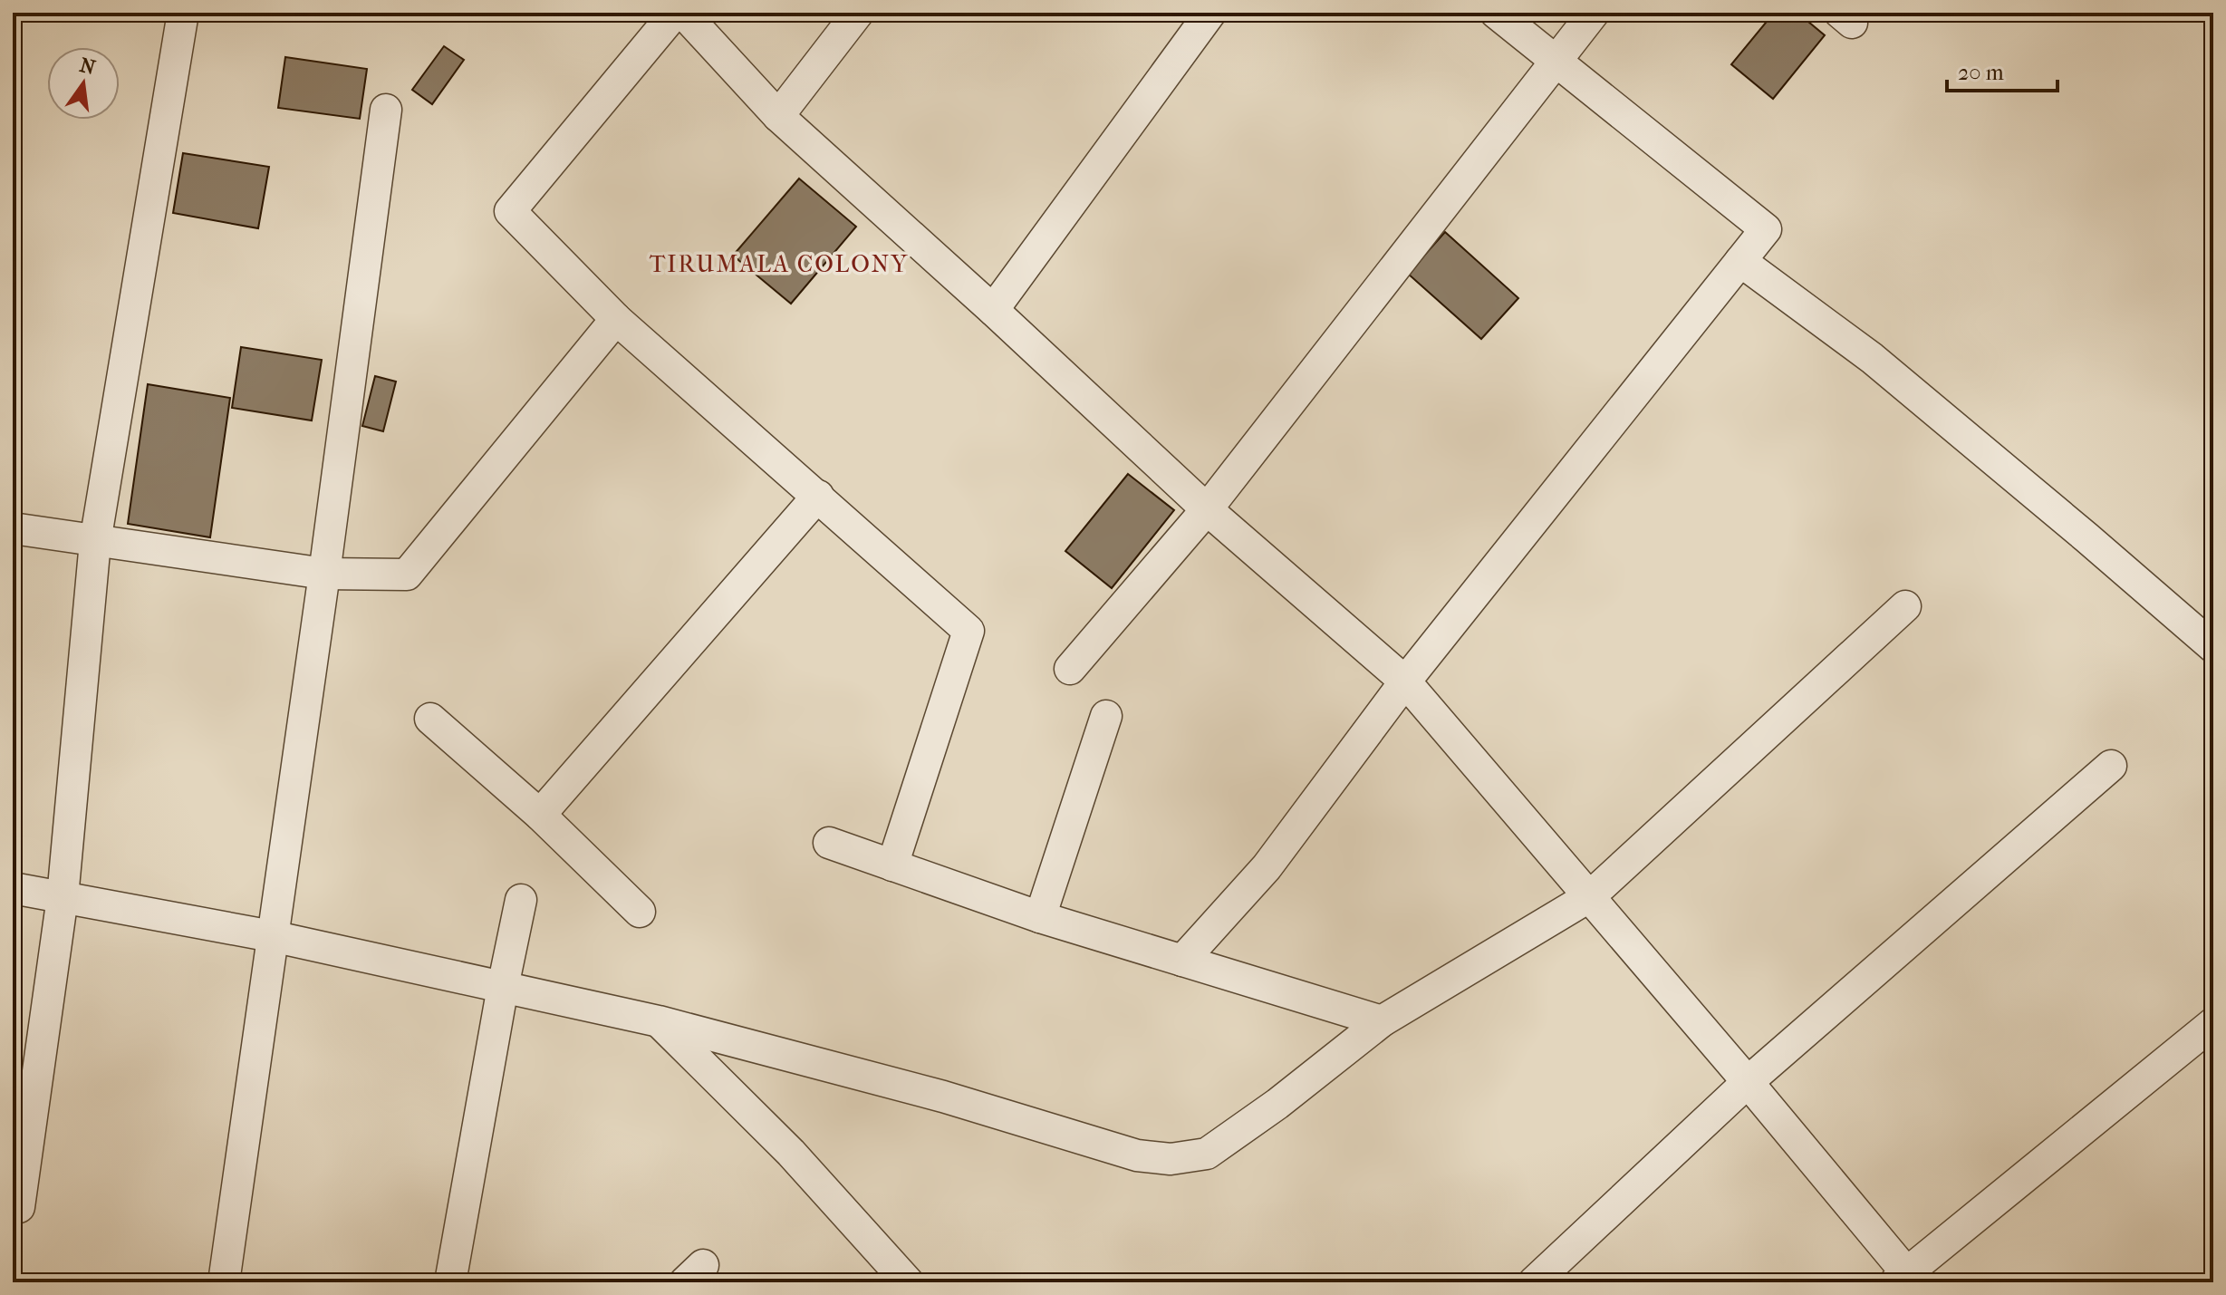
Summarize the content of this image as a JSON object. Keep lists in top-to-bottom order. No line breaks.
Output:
{"districts":["TIRUMALA COLONY"],"scale_bar":"20 m","north":"top"}
